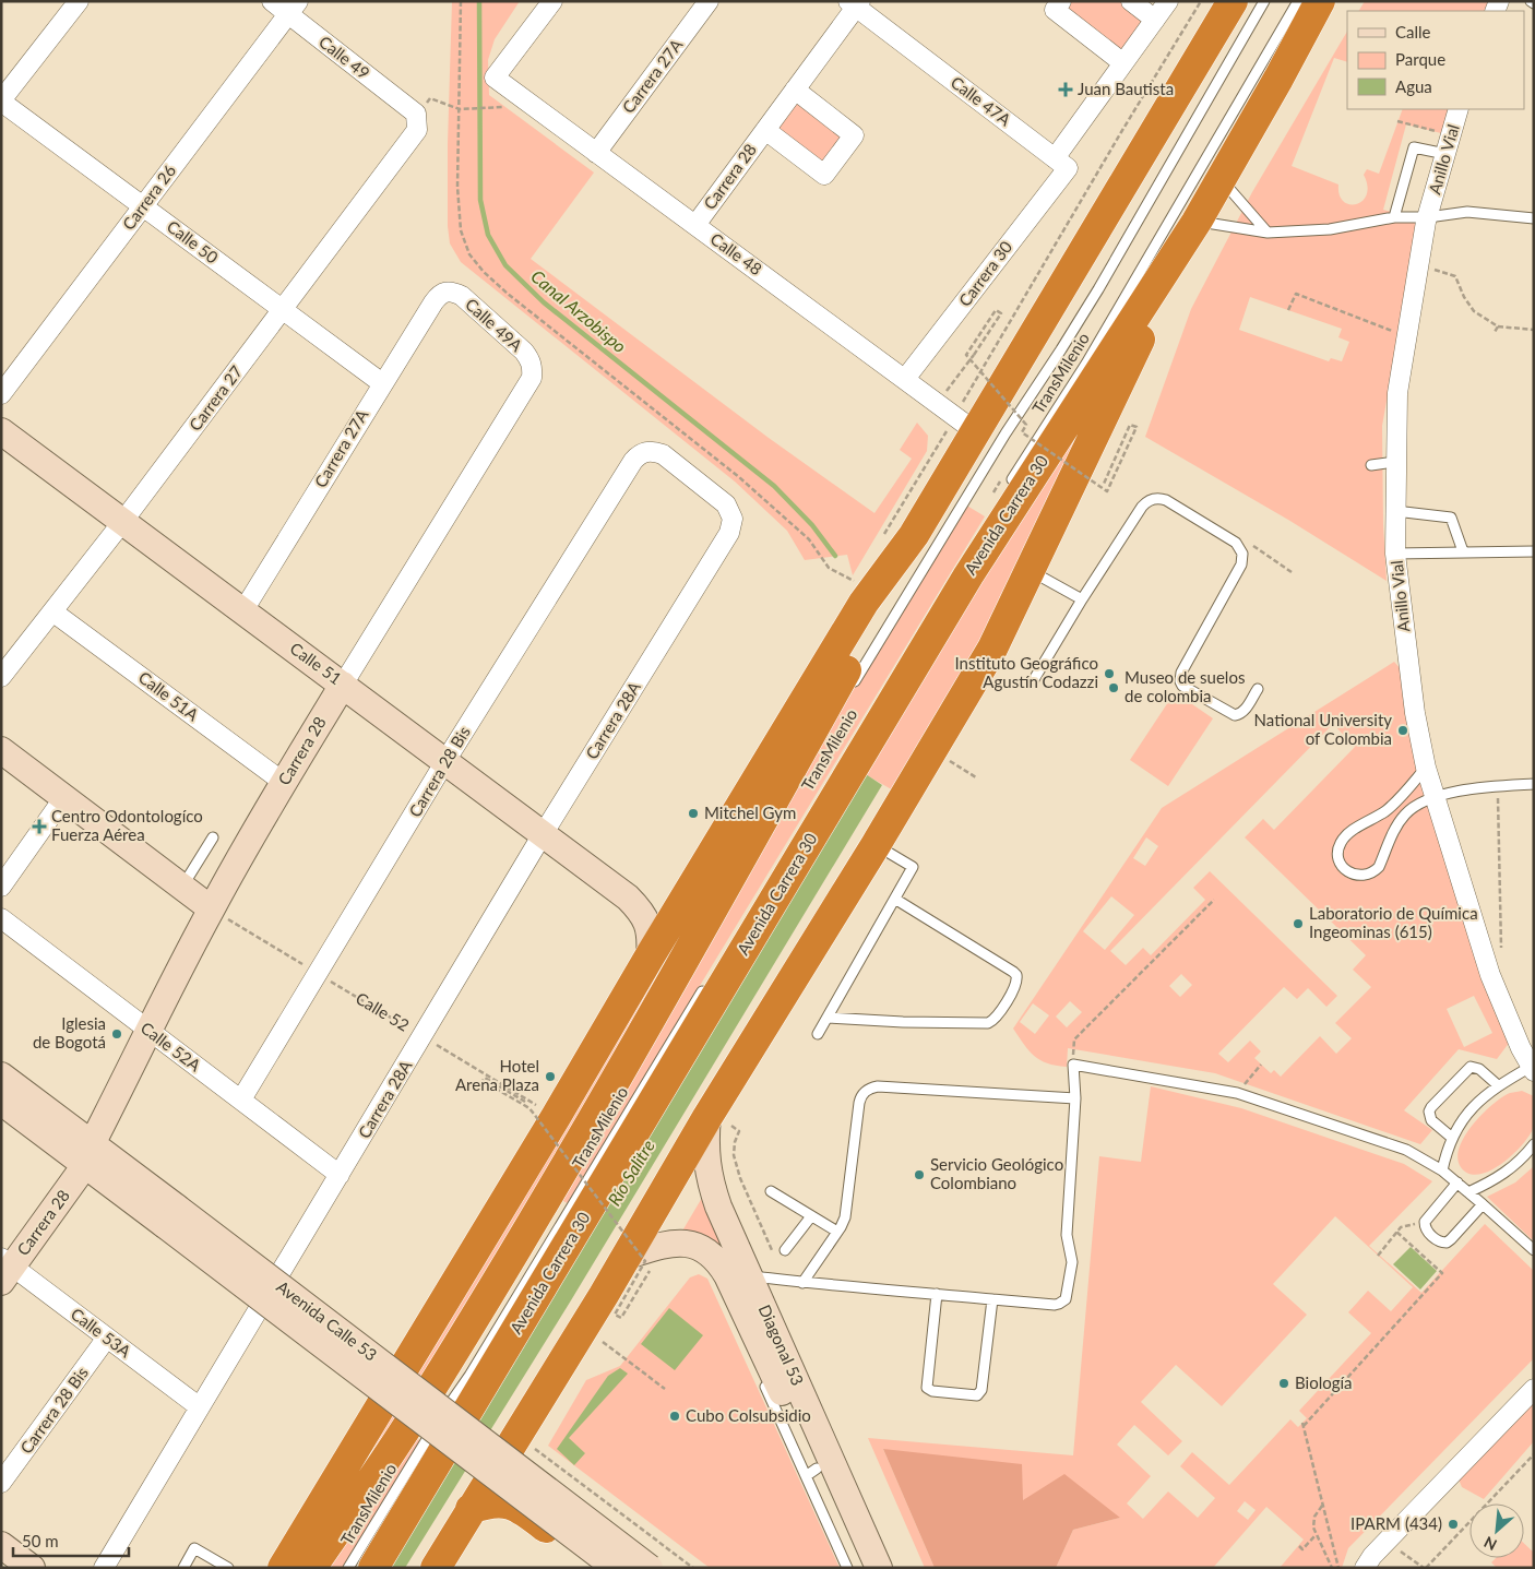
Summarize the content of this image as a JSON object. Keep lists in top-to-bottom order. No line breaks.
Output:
{"streets":{"highway":["Avenida Carrera 30"],"street":["Calle 49","Carrera 27A","Calle 47A","Anillo Vial","Carrera 28","Carrera 26","Calle 50","Calle 48","Carrera 30","Calle 49A","Carrera 27","Calle 51","Calle 51A","Carrera 28A","Carrera 28 Bis","Calle 52A","Avenida Calle 53","Calle 53A","Diagonal 53"],"lane":["TransMilenio"],"path":["Calle 52"]},"crossings":[["Calle 49","Carrera 26"],["Calle 49","Carrera 27"],["Carrera 27A","Calle 50"],["Carrera 27A","Calle 48"],["Carrera 27A","Calle 49A"],["Carrera 27A","Calle 51"],["Calle 47A","Carrera 28"],["Calle 47A","Carrera 30"],["Carrera 28","Calle 48"],["Carrera 28","Calle 49A"],["Carrera 28","Calle 51"],["Carrera 28","Calle 51A"],["Carrera 28","Calle 52"],["Carrera 28","Calle 52A"],["Carrera 28","Avenida Calle 53"],["Carrera 28","Calle 53A"],["Carrera 26","Calle 50"],["Calle 50","Carrera 27"],["Calle 48","Carrera 30"],["Carrera 27","Calle 51"],["Carrera 27","Calle 51A"],["Avenida Carrera 30","Diagonal 53"],["Calle 51","Carrera 28A"],["Calle 51","Carrera 28 Bis"],["Carrera 28A","Carrera 28 Bis"],["Carrera 28A","Calle 52"],["Carrera 28A","Calle 52A"],["Carrera 28A","Calle 53A"],["Carrera 28 Bis","Calle 52"],["Carrera 28 Bis","Calle 52A"],["Carrera 28 Bis","Calle 53A"]],"water":["Canal Arzobispo","Río Salitre"],"places":{"health":["Juan Bautista","Centro Odontologíco Fuerza Aérea"],"other":["Instituto Geográfico Agustín Codazzi","Museo de suelos de colombia","National University of Colombia","Mitchel Gym","Laboratorio de Química Ingeominas (615)","Iglesia de Bogotá","Hotel Arena Plaza","Servicio Geológico Colombiano","Biología","Cubo Colsubsidio","IPARM (434)"]},"legend":["Calle","Parque","Agua"],"scale_bar":"50 m","north":"bottom left"}
